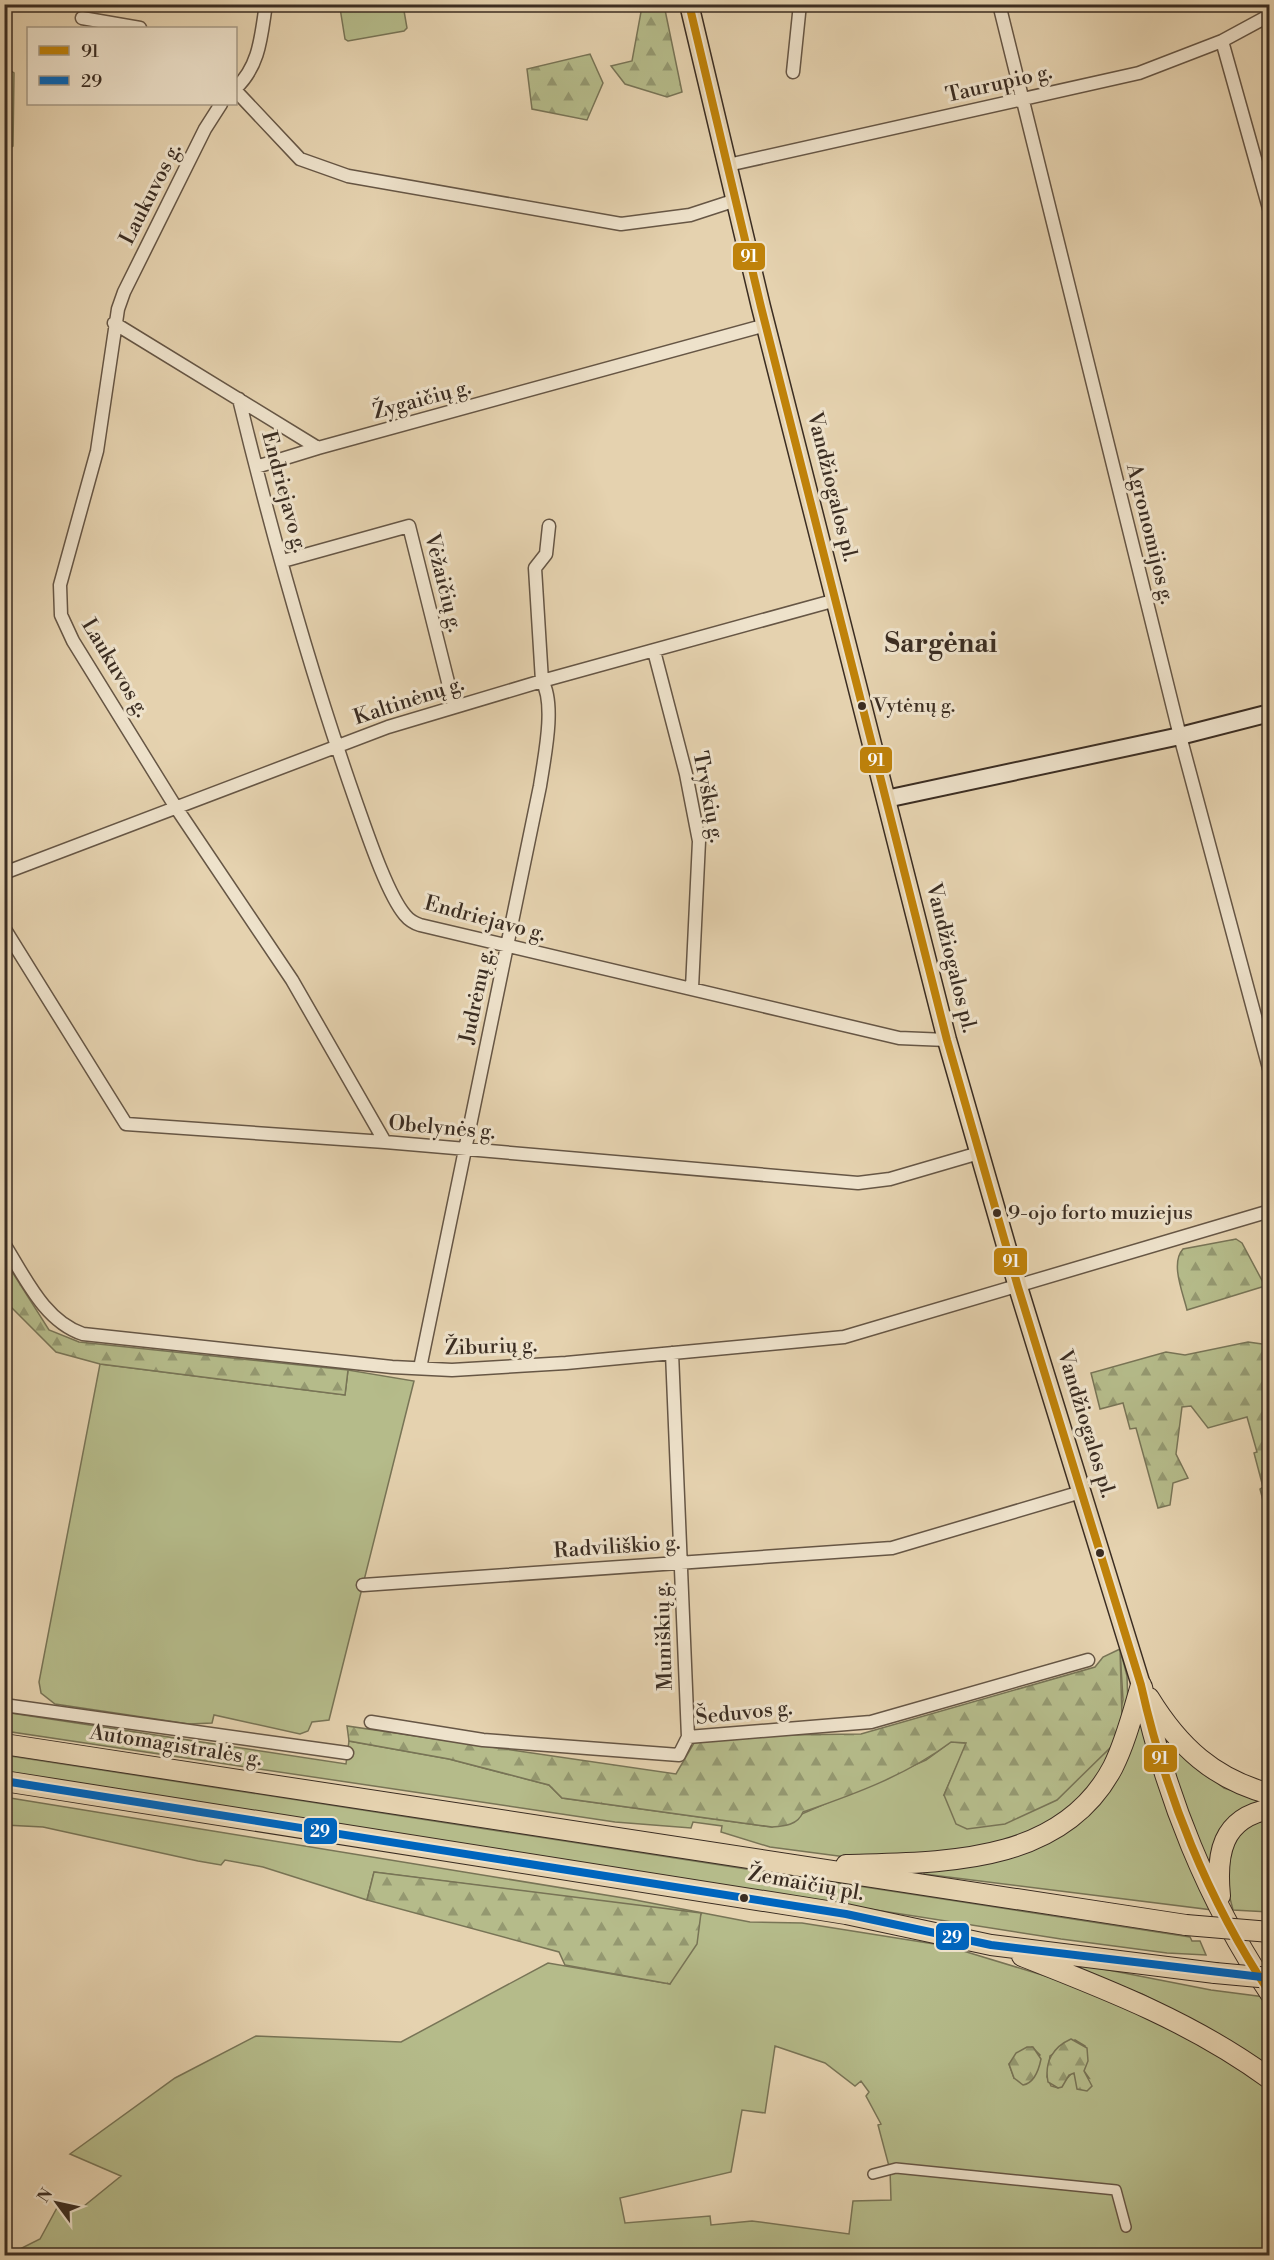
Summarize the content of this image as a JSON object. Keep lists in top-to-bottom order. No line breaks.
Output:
{"streets":{"highway":["Vandžiogalos pl.","Automagistralės g.","Žemaičių pl."],"street":["Taurupio g.","Laukuvos g.","Žygaičių g.","Endriejavo g.","Agronomijos g.","Vėžaičių g.","Kaltinėnų g.","Tryškių g.","Judrėnų g.","Obelynės g.","Žiburių g.","Radviliškio g.","Muniškių g.","Šeduvos g."]},"crossings":[["Taurupio g.","Vandžiogalos pl."],["Taurupio g.","Agronomijos g."],["Laukuvos g.","Kaltinėnų g."],["Laukuvos g.","Obelynės g."],["Žygaičių g.","Vandžiogalos pl."],["Žygaičių g.","Endriejavo g."],["Vandžiogalos pl.","Endriejavo g."],["Vandžiogalos pl.","Kaltinėnų g."],["Vandžiogalos pl.","Obelynės g."],["Vandžiogalos pl.","Žiburių g."],["Vandžiogalos pl.","Radviliškio g."],["Endriejavo g.","Vėžaičių g."],["Endriejavo g.","Kaltinėnų g."],["Endriejavo g.","Tryškių g."],["Endriejavo g.","Judrėnų g."],["Vėžaičių g.","Kaltinėnų g."],["Kaltinėnų g.","Tryškių g."],["Kaltinėnų g.","Judrėnų g."],["Judrėnų g.","Obelynės g."],["Judrėnų g.","Žiburių g."],["Žiburių g.","Muniškių g."],["Radviliškio g.","Muniškių g."],["Muniškių g.","Šeduvos g."],["Automagistralės g.","Žemaičių pl."]],"districts":["Sargėnai"],"places":["Vytėnų g.","9-ojo forto muziejus"],"lines":["transit line 91","transit line 29"],"legend":["91","29"],"north":"top left"}
